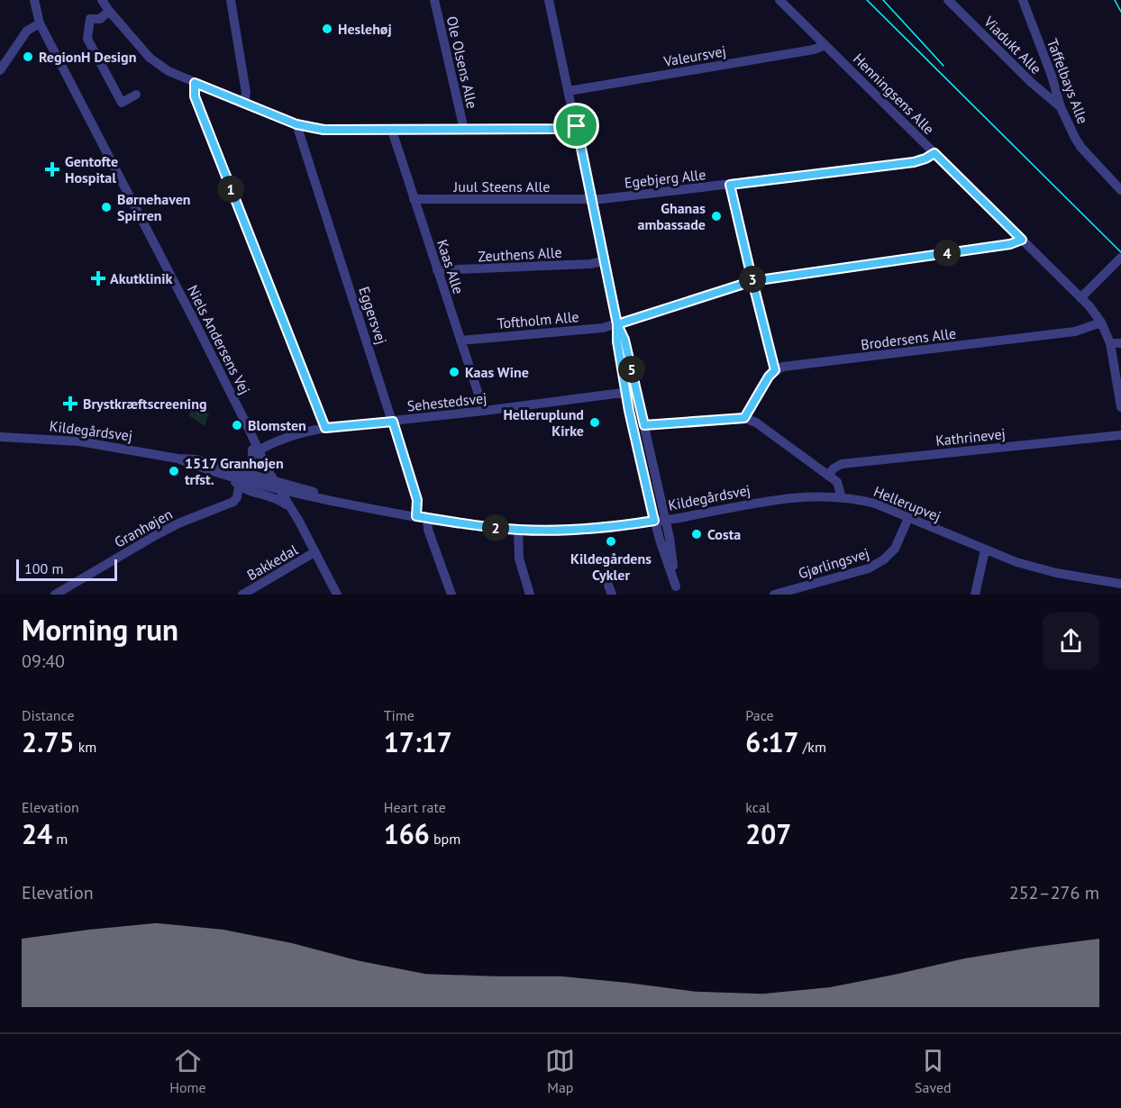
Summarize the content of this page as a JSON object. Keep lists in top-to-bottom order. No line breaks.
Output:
{"streets":{"street":["Viadukt Alle","Valeursvej","Ole Olsens Alle","Taffelbays Alle","Henningsens Alle","Egebjerg Alle","Juul Steens Alle","Zeuthens Alle","Kaas Alle","Eggersvej","Toftholm Alle","Brodersens Alle","Niels Andersens Vej","Sehestedsvej","Kildegårdsvej","Kathrinevej","Hellerupvej","Granhøjen","Bakkedal","Gjørlingsvej"]},"crossings":[["Viadukt Alle","Taffelbays Alle"],["Valeursvej","Henningsens Alle"],["Henningsens Alle","Egebjerg Alle"],["Henningsens Alle","Toftholm Alle"],["Henningsens Alle","Brodersens Alle"],["Egebjerg Alle","Juul Steens Alle"],["Juul Steens Alle","Kaas Alle"],["Zeuthens Alle","Kaas Alle"],["Kaas Alle","Toftholm Alle"],["Kaas Alle","Sehestedsvej"],["Eggersvej","Sehestedsvej"],["Eggersvej","Kildegårdsvej"],["Niels Andersens Vej","Sehestedsvej"],["Kildegårdsvej","Hellerupvej"],["Kildegårdsvej","Granhøjen"],["Hellerupvej","Gjørlingsvej"]],"places":{"other":["Heslehøj","RegionH Design","Børnehaven Spirren","Ghanas ambassade","Kaas Wine","Helleruplund Kirke","Blomsten","1517 Granhøjen trfst.","Costa","Kildegårdens Cykler"],"health":["Gentofte Hospital","Akutklinik","Brystkræftscreening"]},"scale_bar":"100 m","page":{"pins":["1","4","3","5","2"],"scale":"100 m","heading":["Morning run","09:40"],"stats":[["Distance","2.75 km"],["Time","17:17"],["Pace","6:17 /km"],["Elevation","24 m"],["Heart rate","166 bpm"],["kcal","207"]],"chart":["Elevation","252–276 m"],"tabs":["Home","Map","Saved"]}}
